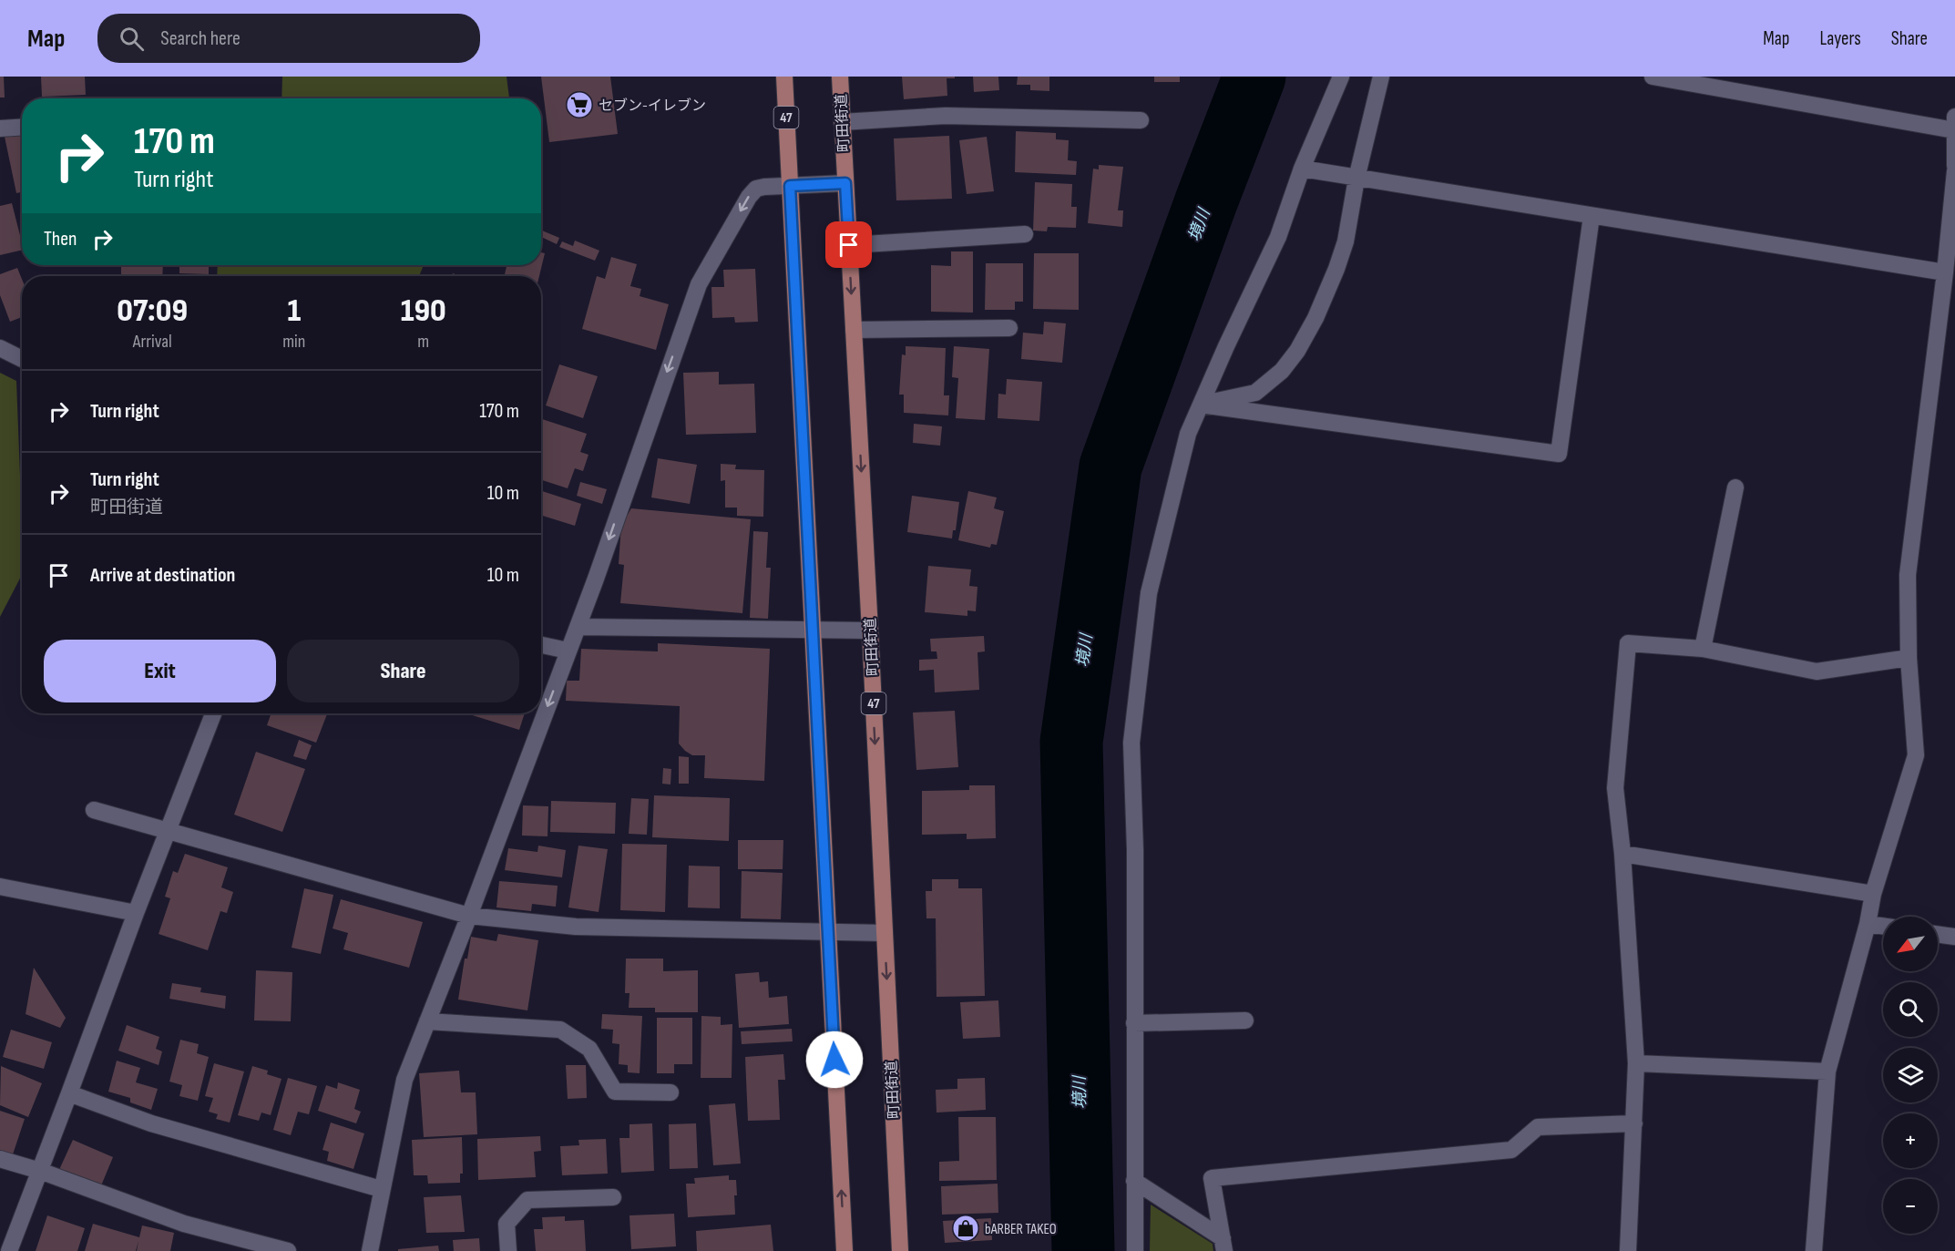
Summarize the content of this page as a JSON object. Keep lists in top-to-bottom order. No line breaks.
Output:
{"streets":{"main road":["47","町田街道"]},"water":["境川"],"places":{"supermarket":["セブン-イレブン"],"shop":["bARBER TAKEO"]},"north":"bottom left","page":{"header":"Map","search":"Search here","nav":["Map","Layers","Share"],"turn":["170 m","Turn right"],"then":"Then","eta":["07:09","Arrival","1","min","190","m"],"list":[{"name":"Turn right","value":"170 m"},{"name":"Turn right","note":"町田街道","value":"10 m"},{"name":"Arrive at destination","value":"10 m"}],"buttons":["Exit","Share"],"map_buttons":["+","−"]}}
